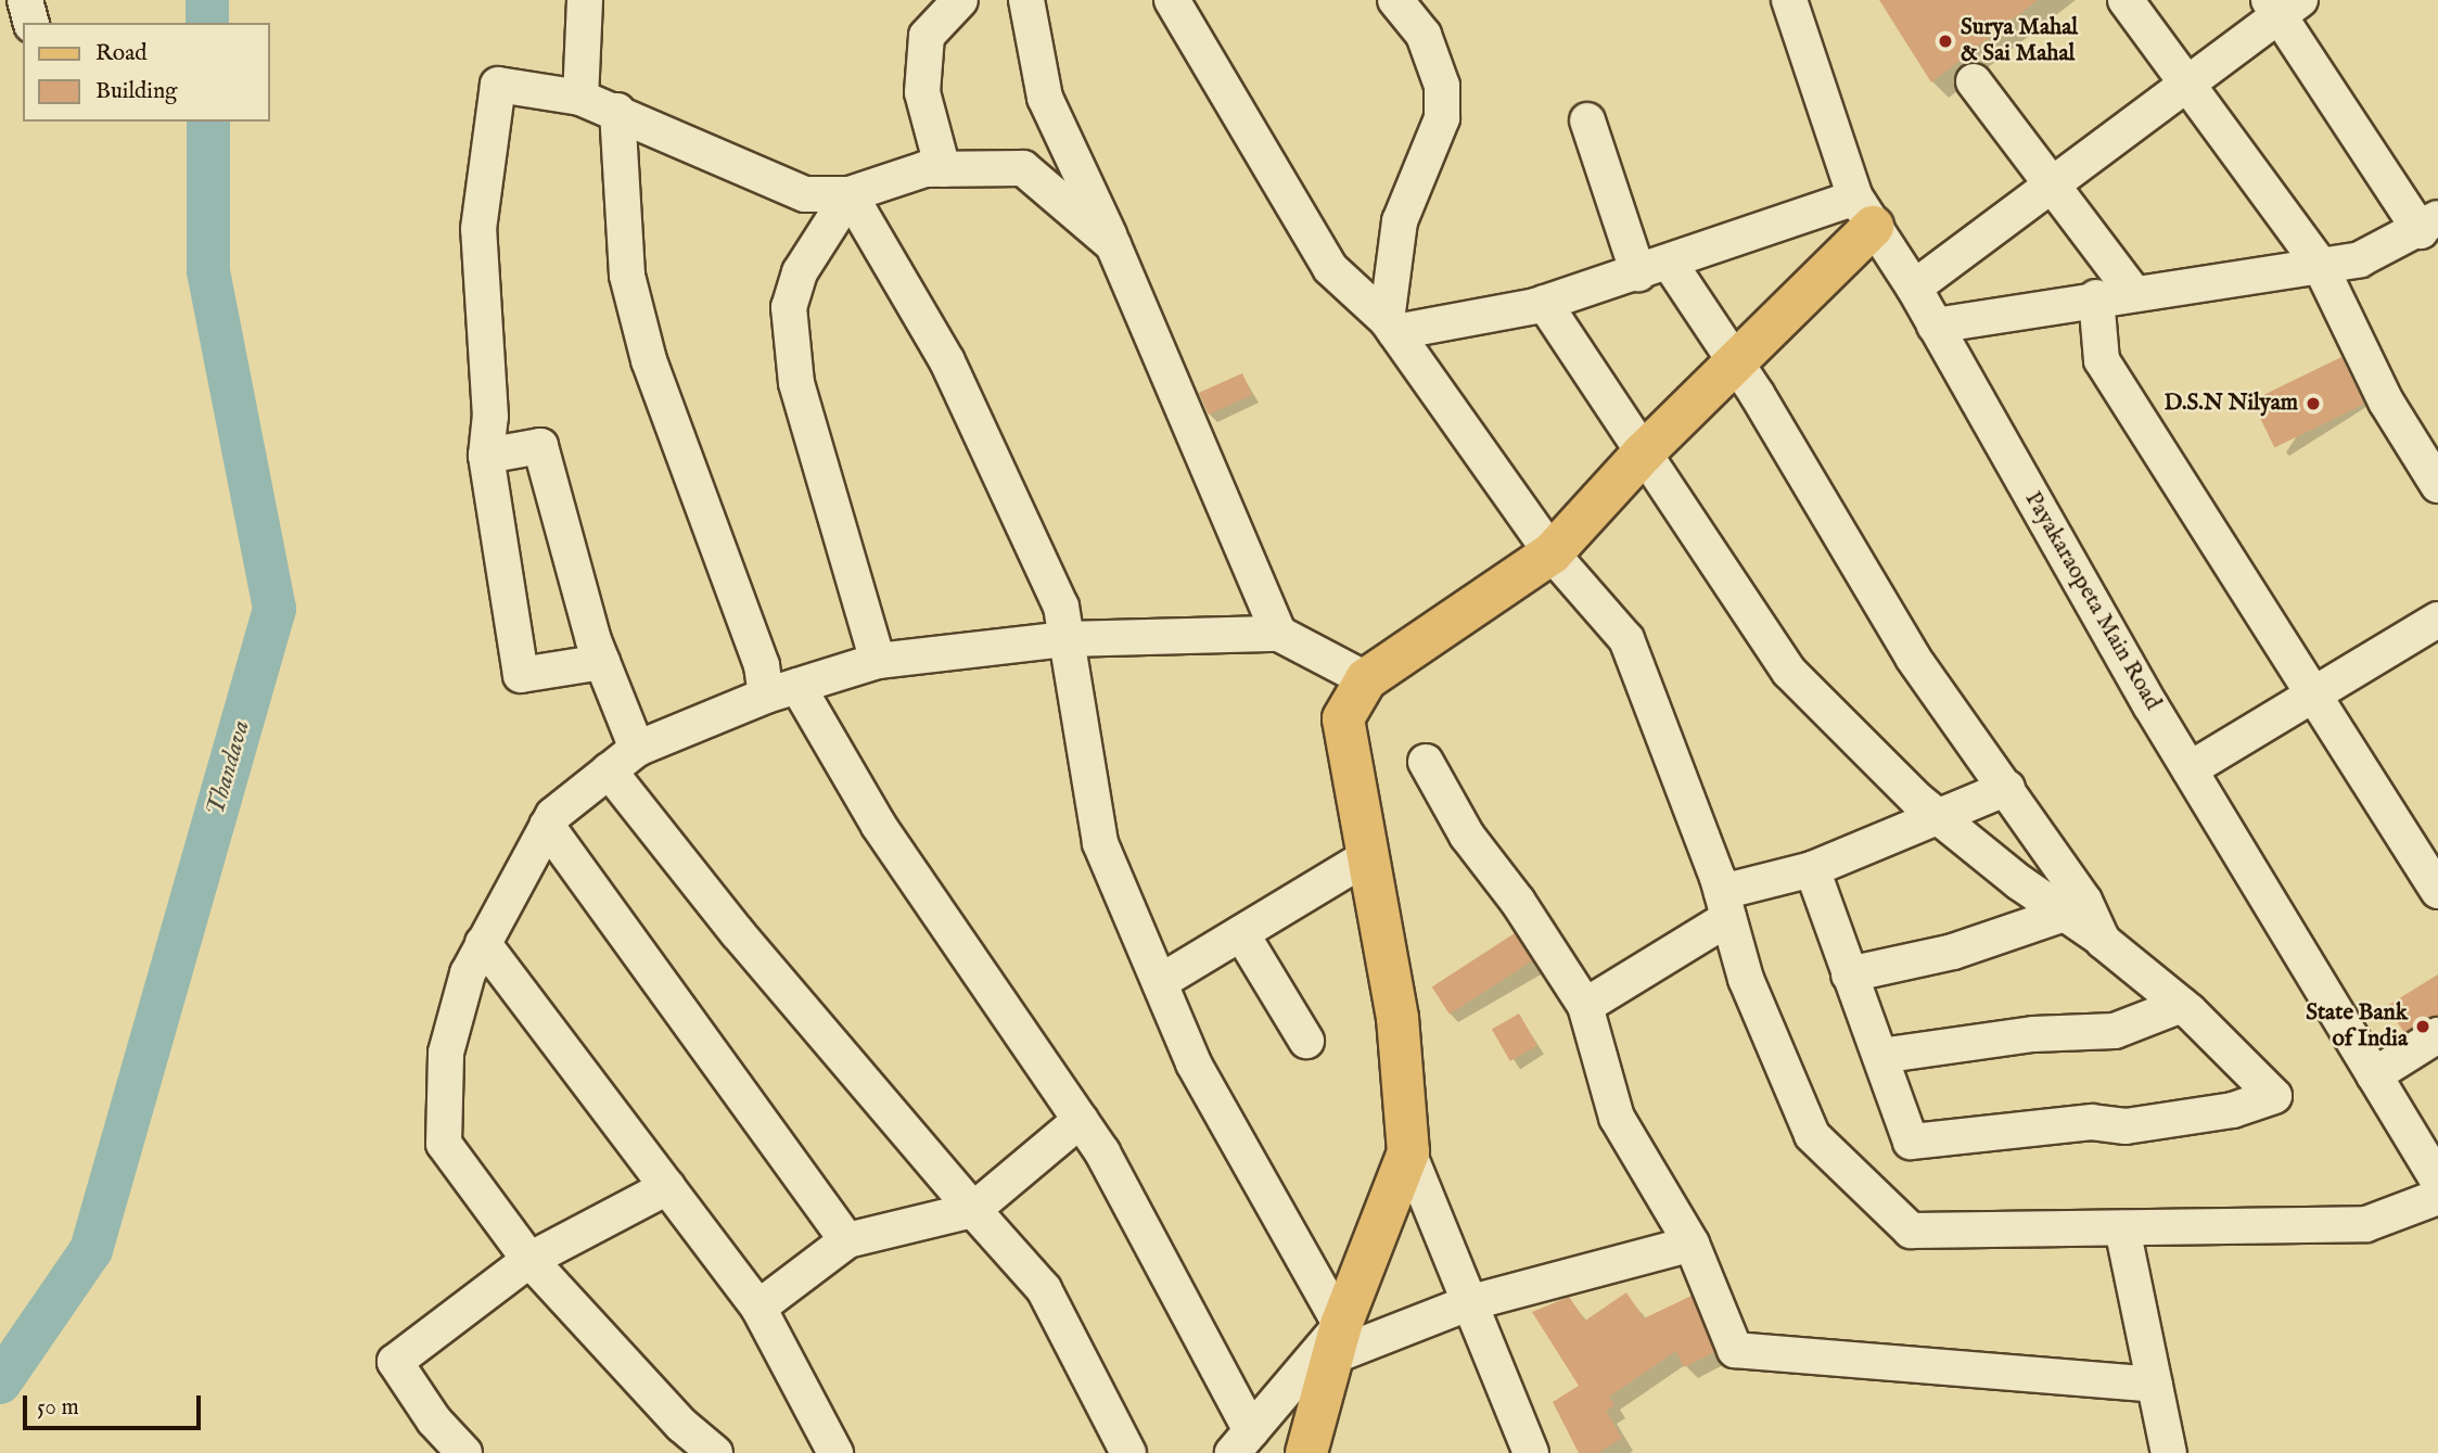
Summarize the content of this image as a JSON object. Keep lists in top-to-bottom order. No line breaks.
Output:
{"streets":{"street":["Payakaraopeta Main Road"]},"water":["Thandava"],"places":["Surya Mahal & Sai Mahal","D.S.N Nilyam","State Bank of India"],"legend":["Road","Building"],"scale_bar":"50 m"}
